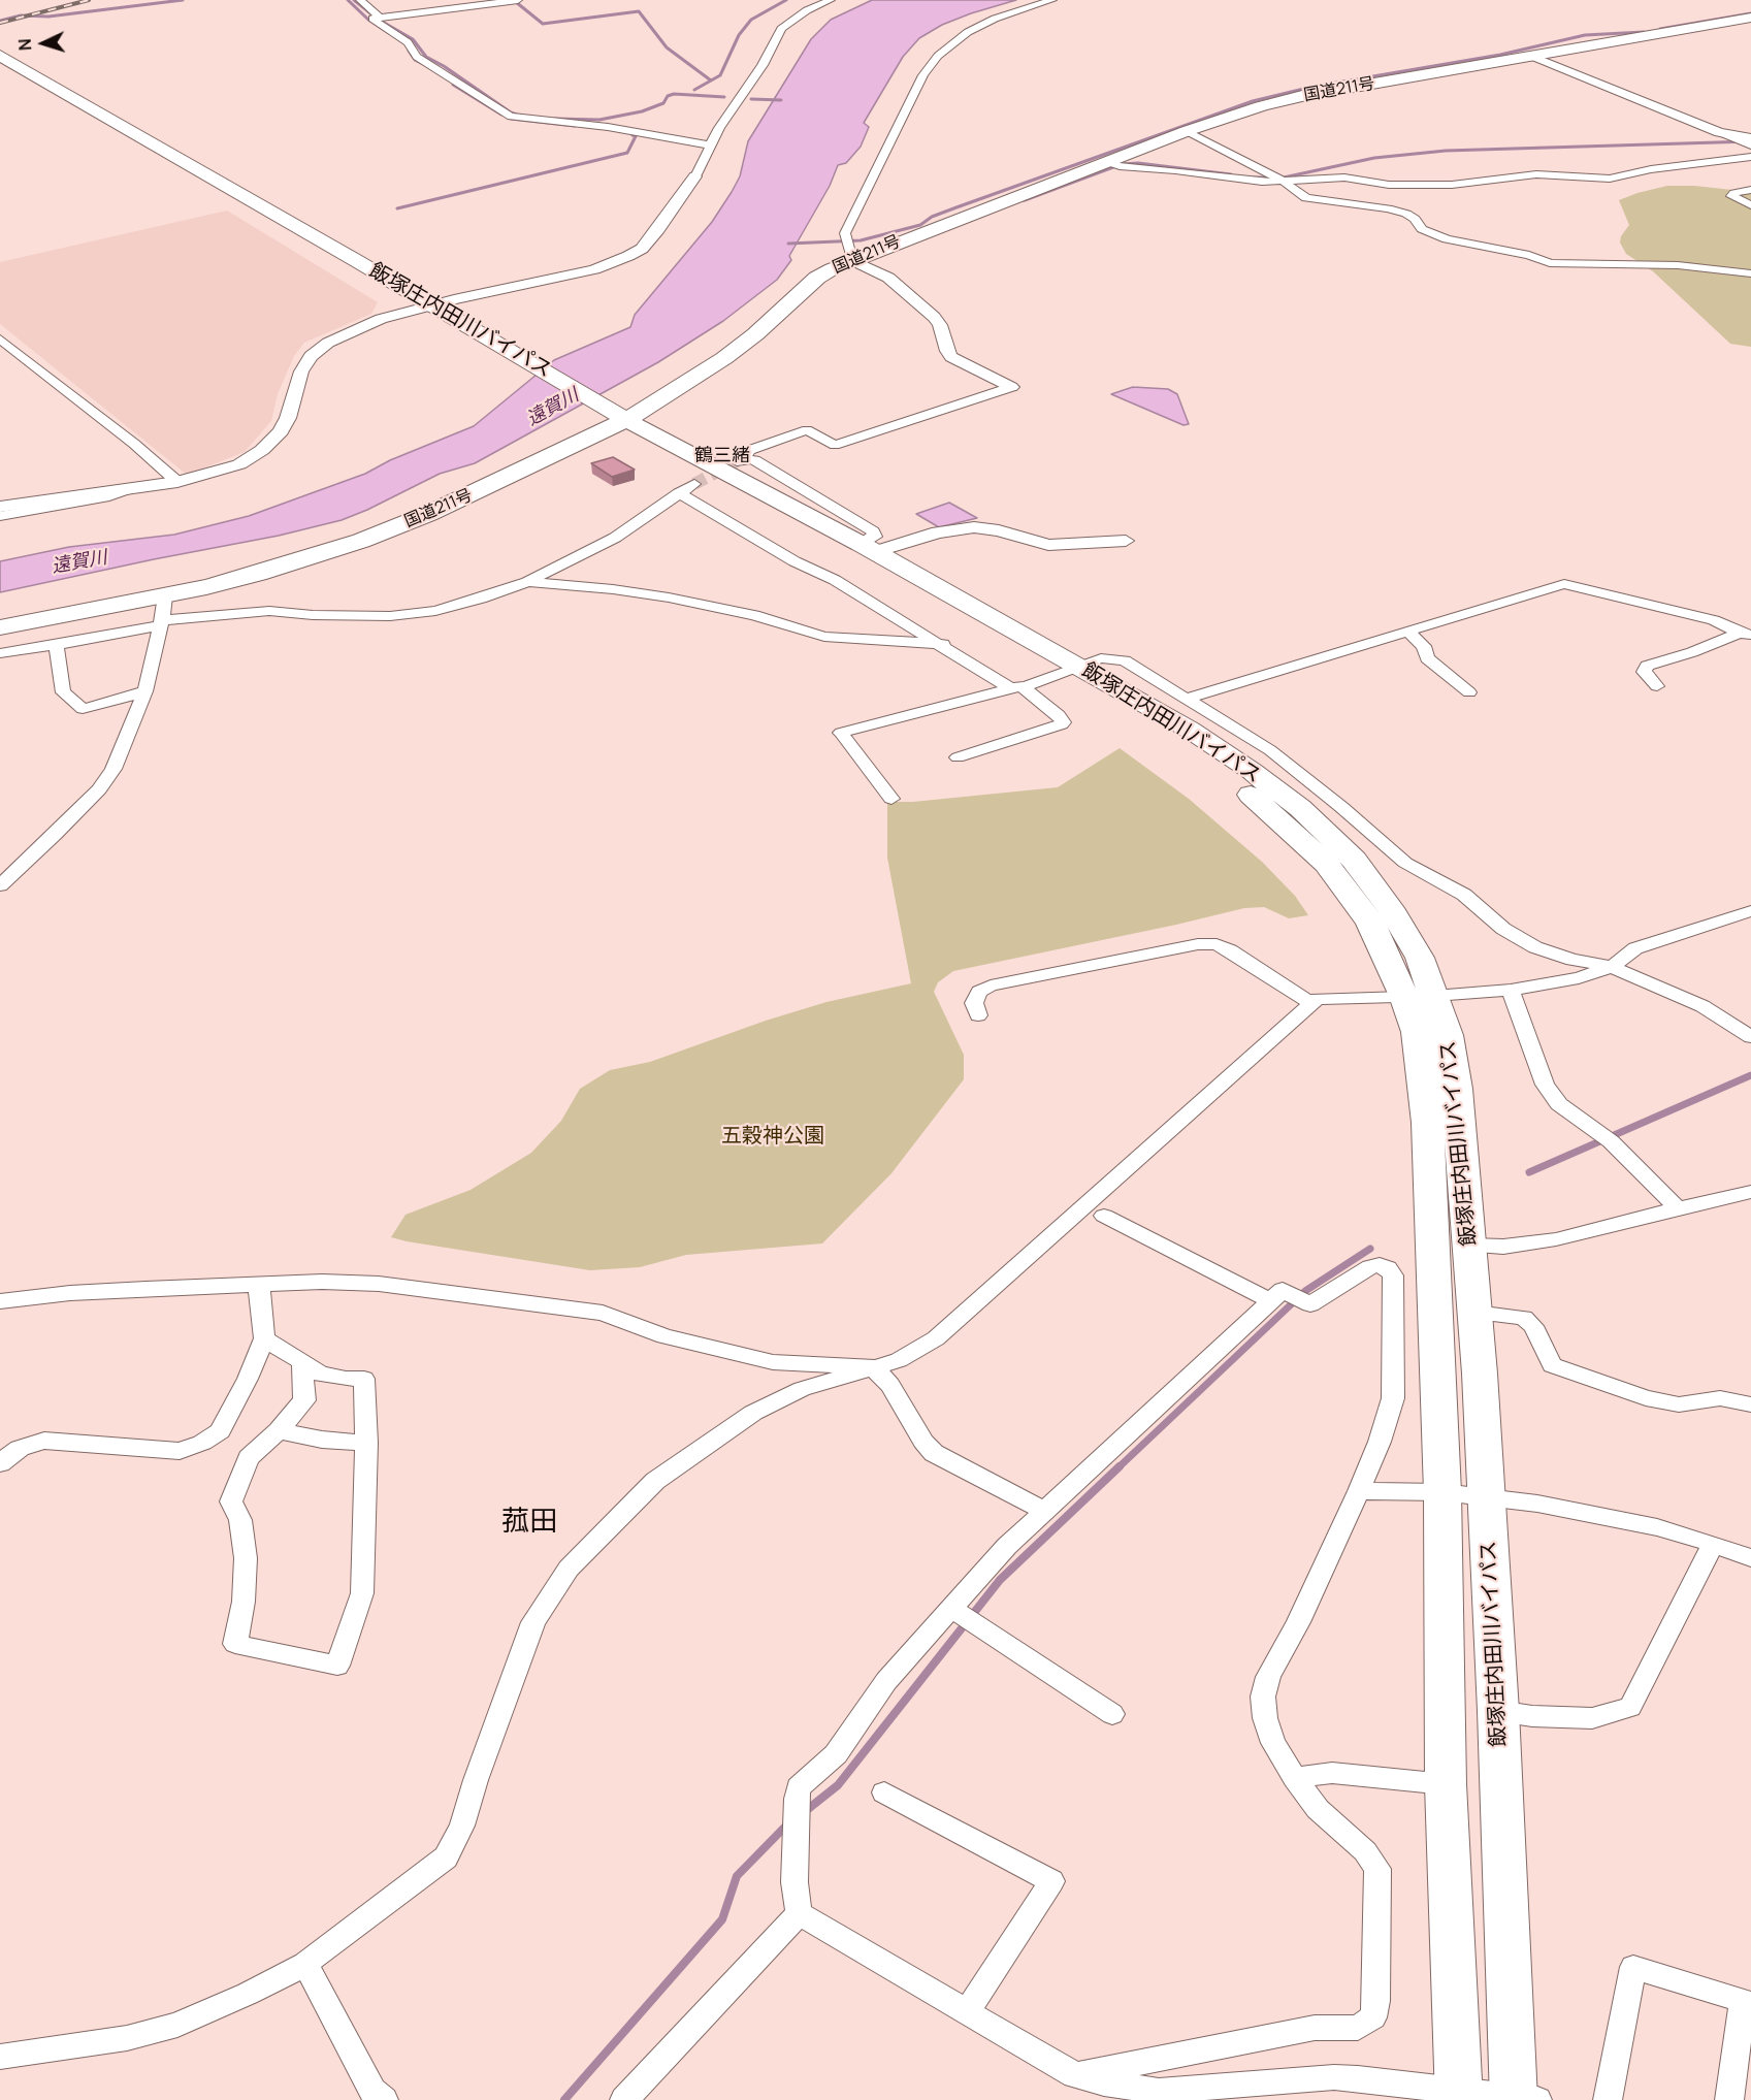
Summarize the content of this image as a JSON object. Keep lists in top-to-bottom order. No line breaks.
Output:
{"streets":{"highway":["国道211号","飯塚庄内田川バイパス"]},"crossings":[["国道211号","飯塚庄内田川バイパス"]],"districts":["鶴三緒","菰田"],"water":["遠賀川"],"parks":["五穀神公園"],"north":"left"}
